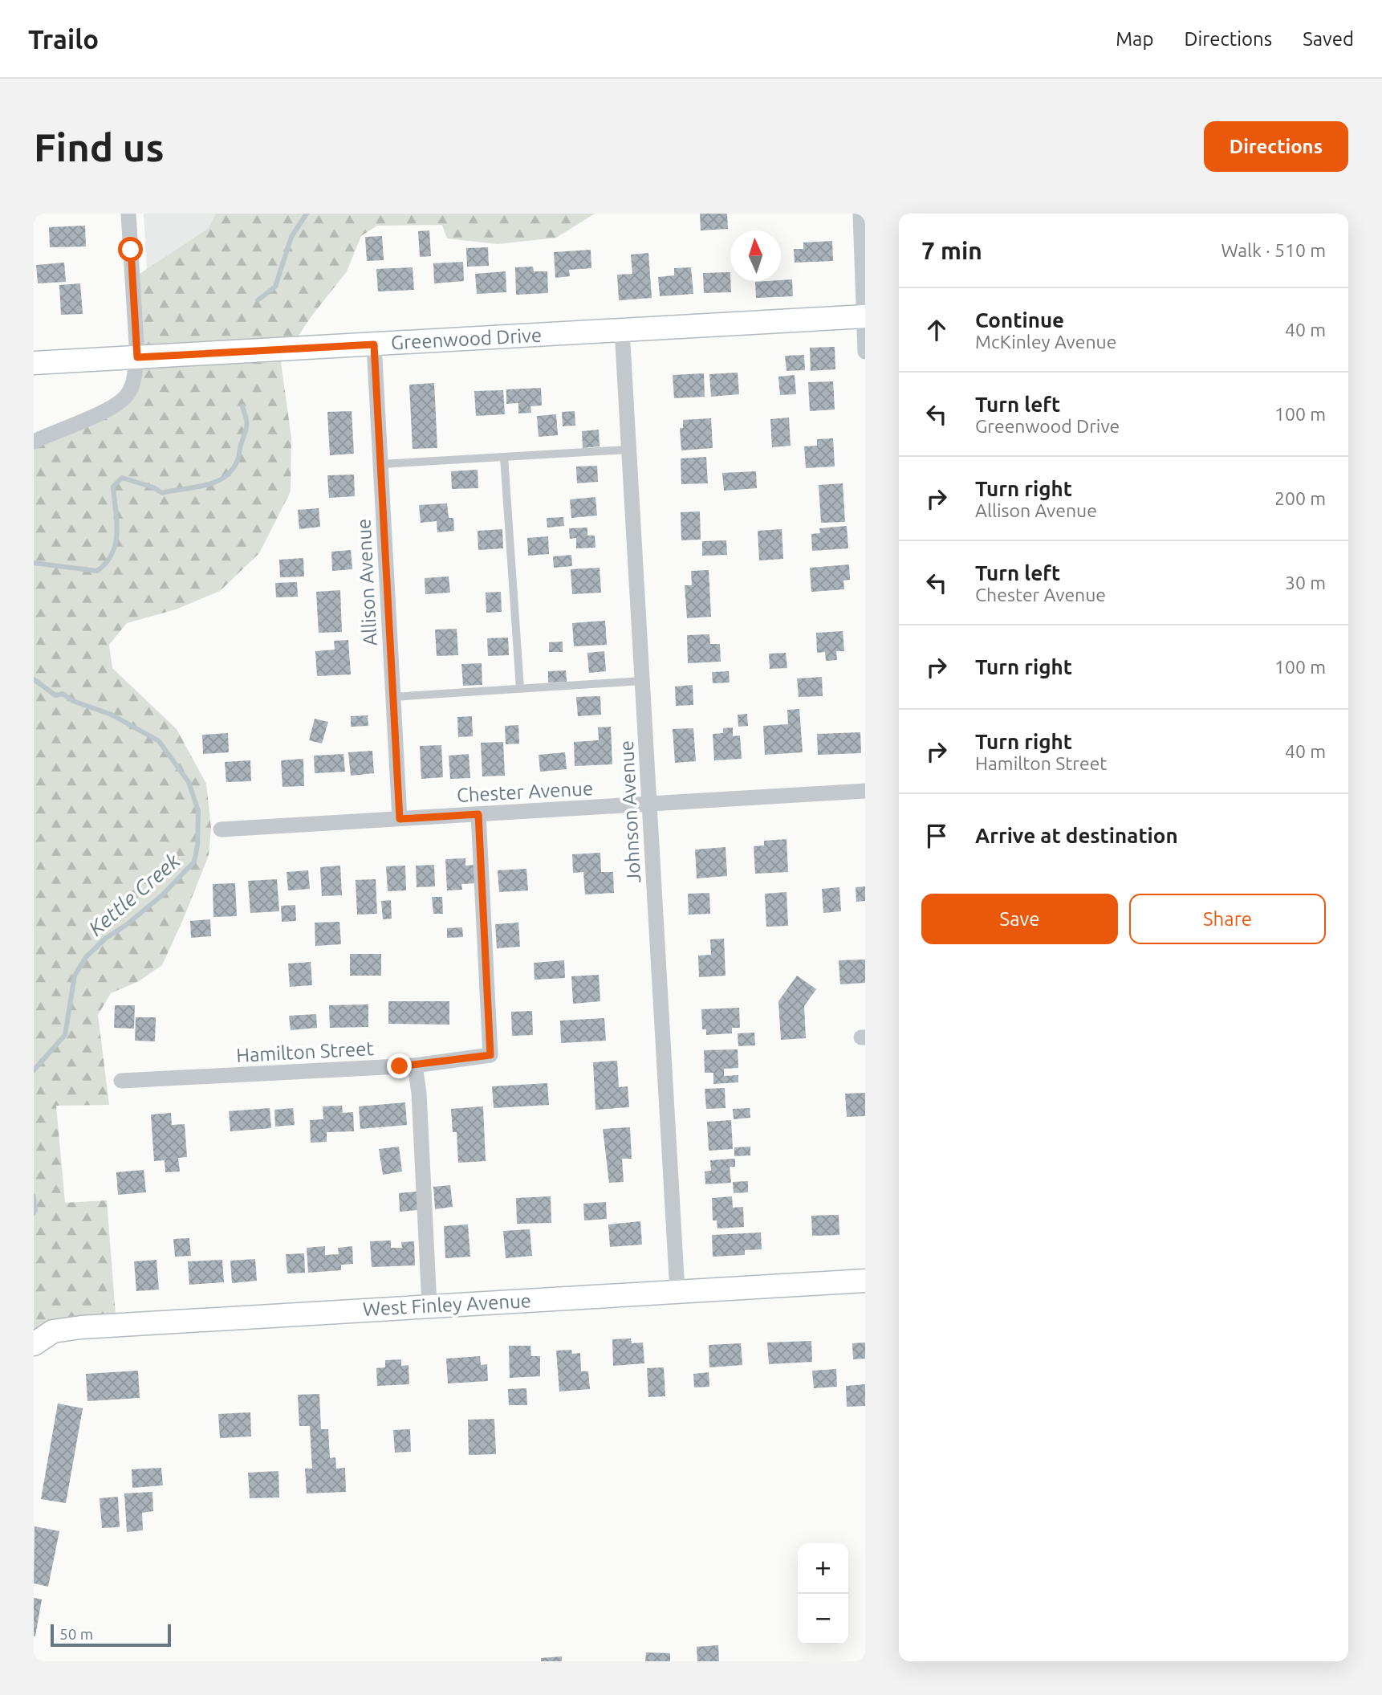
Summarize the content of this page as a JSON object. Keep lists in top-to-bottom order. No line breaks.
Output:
{"streets":{"main road":["Greenwood Drive","West Finley Avenue"],"street":["Allison Avenue","Chester Avenue","Johnson Avenue","Hamilton Street"]},"crossings":[["Greenwood Drive","Allison Avenue"],["Greenwood Drive","Johnson Avenue"],["Allison Avenue","Chester Avenue"],["Chester Avenue","Johnson Avenue"],["Chester Avenue","Hamilton Street"],["Johnson Avenue","West Finley Avenue"]],"water":["Kettle Creek"],"scale_bar":"50 m","north":"top","page":{"header":"Trailo","nav":["Map","Directions","Saved"],"buttons":["Directions",["Save","Share"]],"title":"Find us","heading":["7 min","Walk · 510 m"],"list":[["Continue","McKinley Avenue","40 m"],["Turn left","Greenwood Drive","100 m"],["Turn right","Allison Avenue","200 m"],["Turn left","Chester Avenue","30 m"],["Turn right","100 m"],["Turn right","Hamilton Street","40 m"],"Arrive at destination"],"map_buttons":["+","−"],"scale":"50 m"}}
